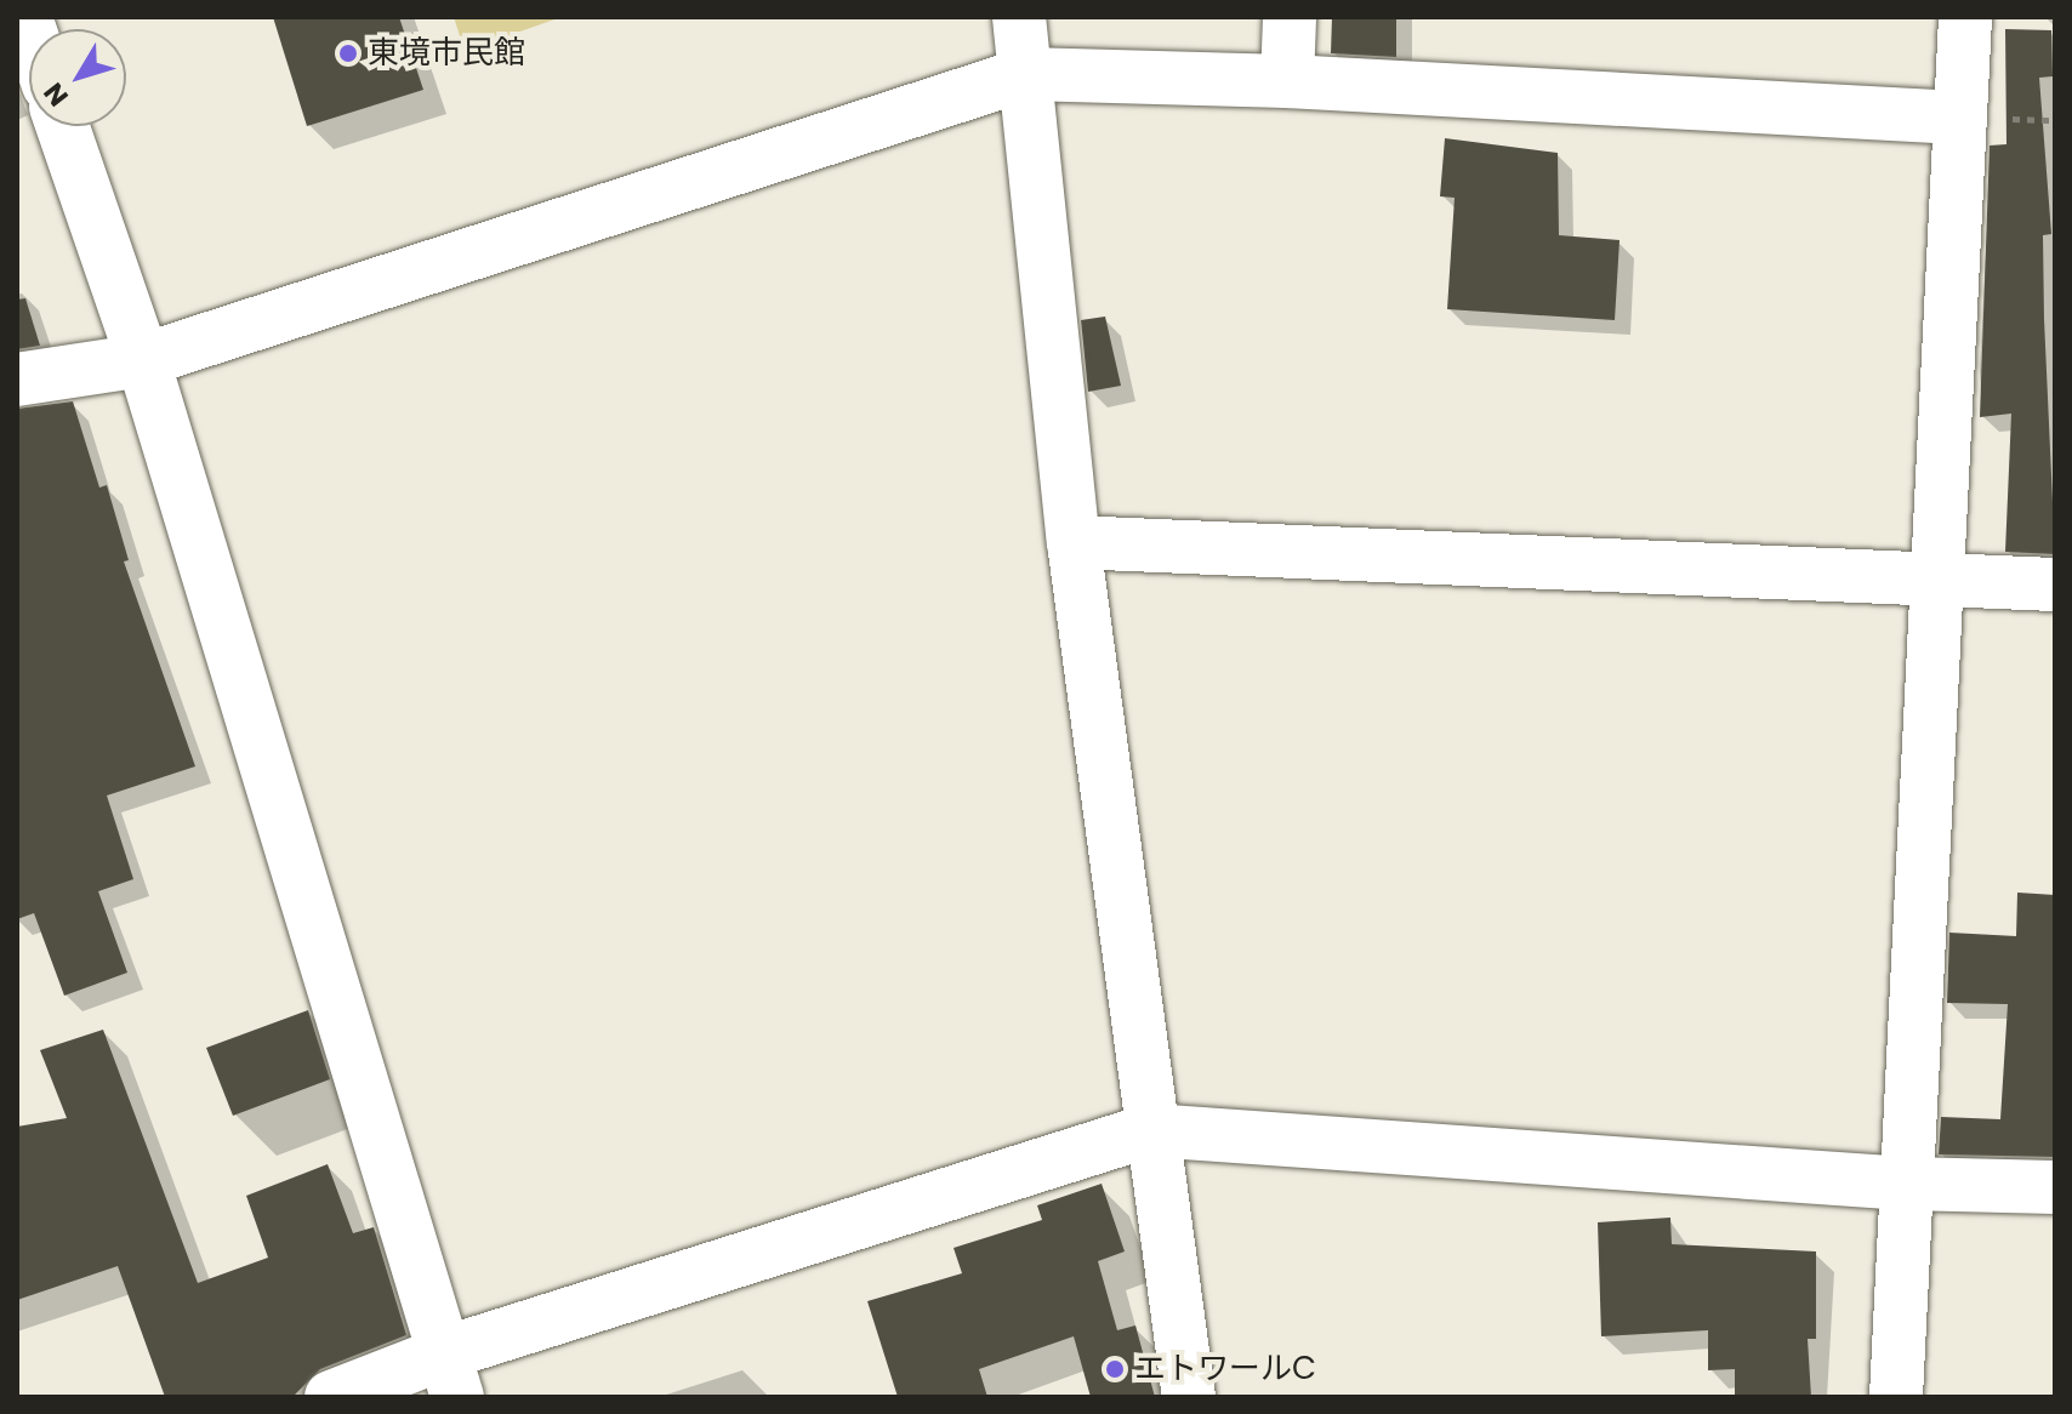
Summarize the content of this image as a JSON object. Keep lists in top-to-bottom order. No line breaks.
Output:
{"places":["東境市民館","エトワールC"],"north":"bottom left"}
